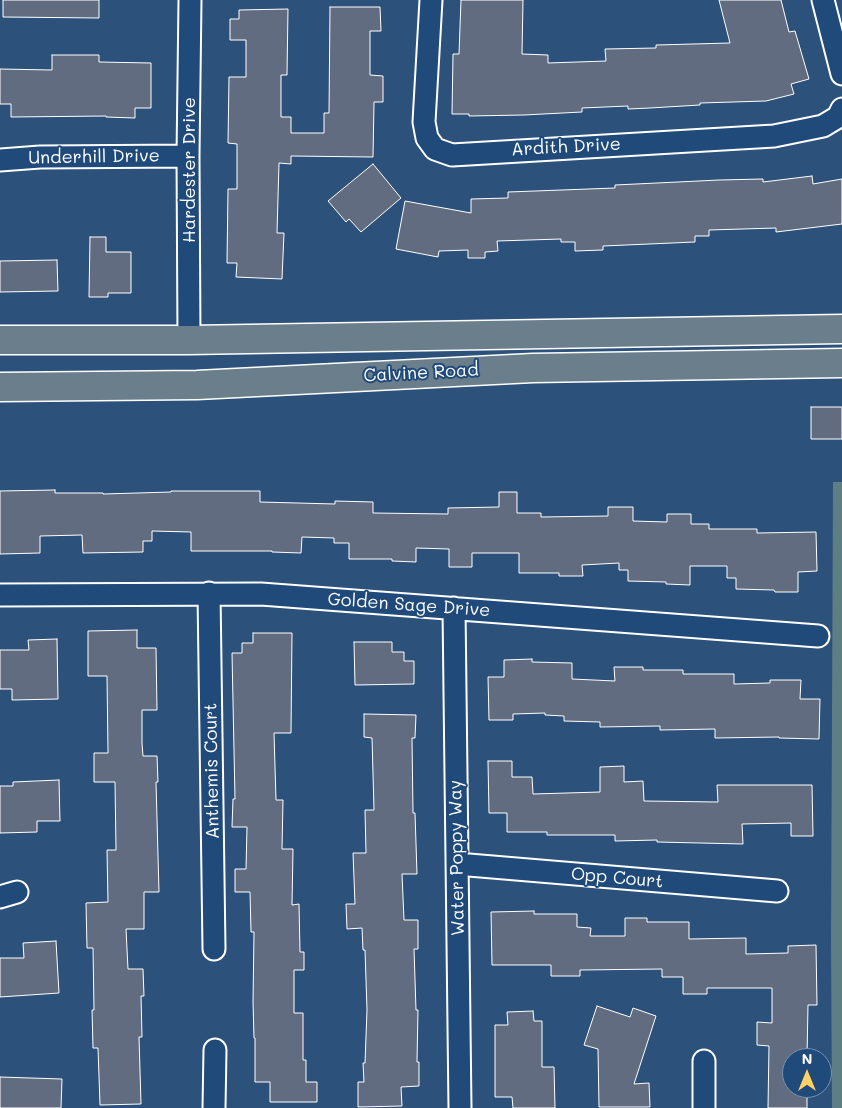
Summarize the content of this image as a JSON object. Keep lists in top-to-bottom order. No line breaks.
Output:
{"streets":{"main road":["Calvine Road"],"street":["Ardith Drive","Underhill Drive","Hardester Drive","Golden Sage Drive","Anthemis Court","Water Poppy Way","Opp Court"]},"crossings":[["Underhill Drive","Hardester Drive"],["Hardester Drive","Calvine Road"],["Golden Sage Drive","Anthemis Court"],["Golden Sage Drive","Water Poppy Way"],["Water Poppy Way","Opp Court"]],"north":"top"}
